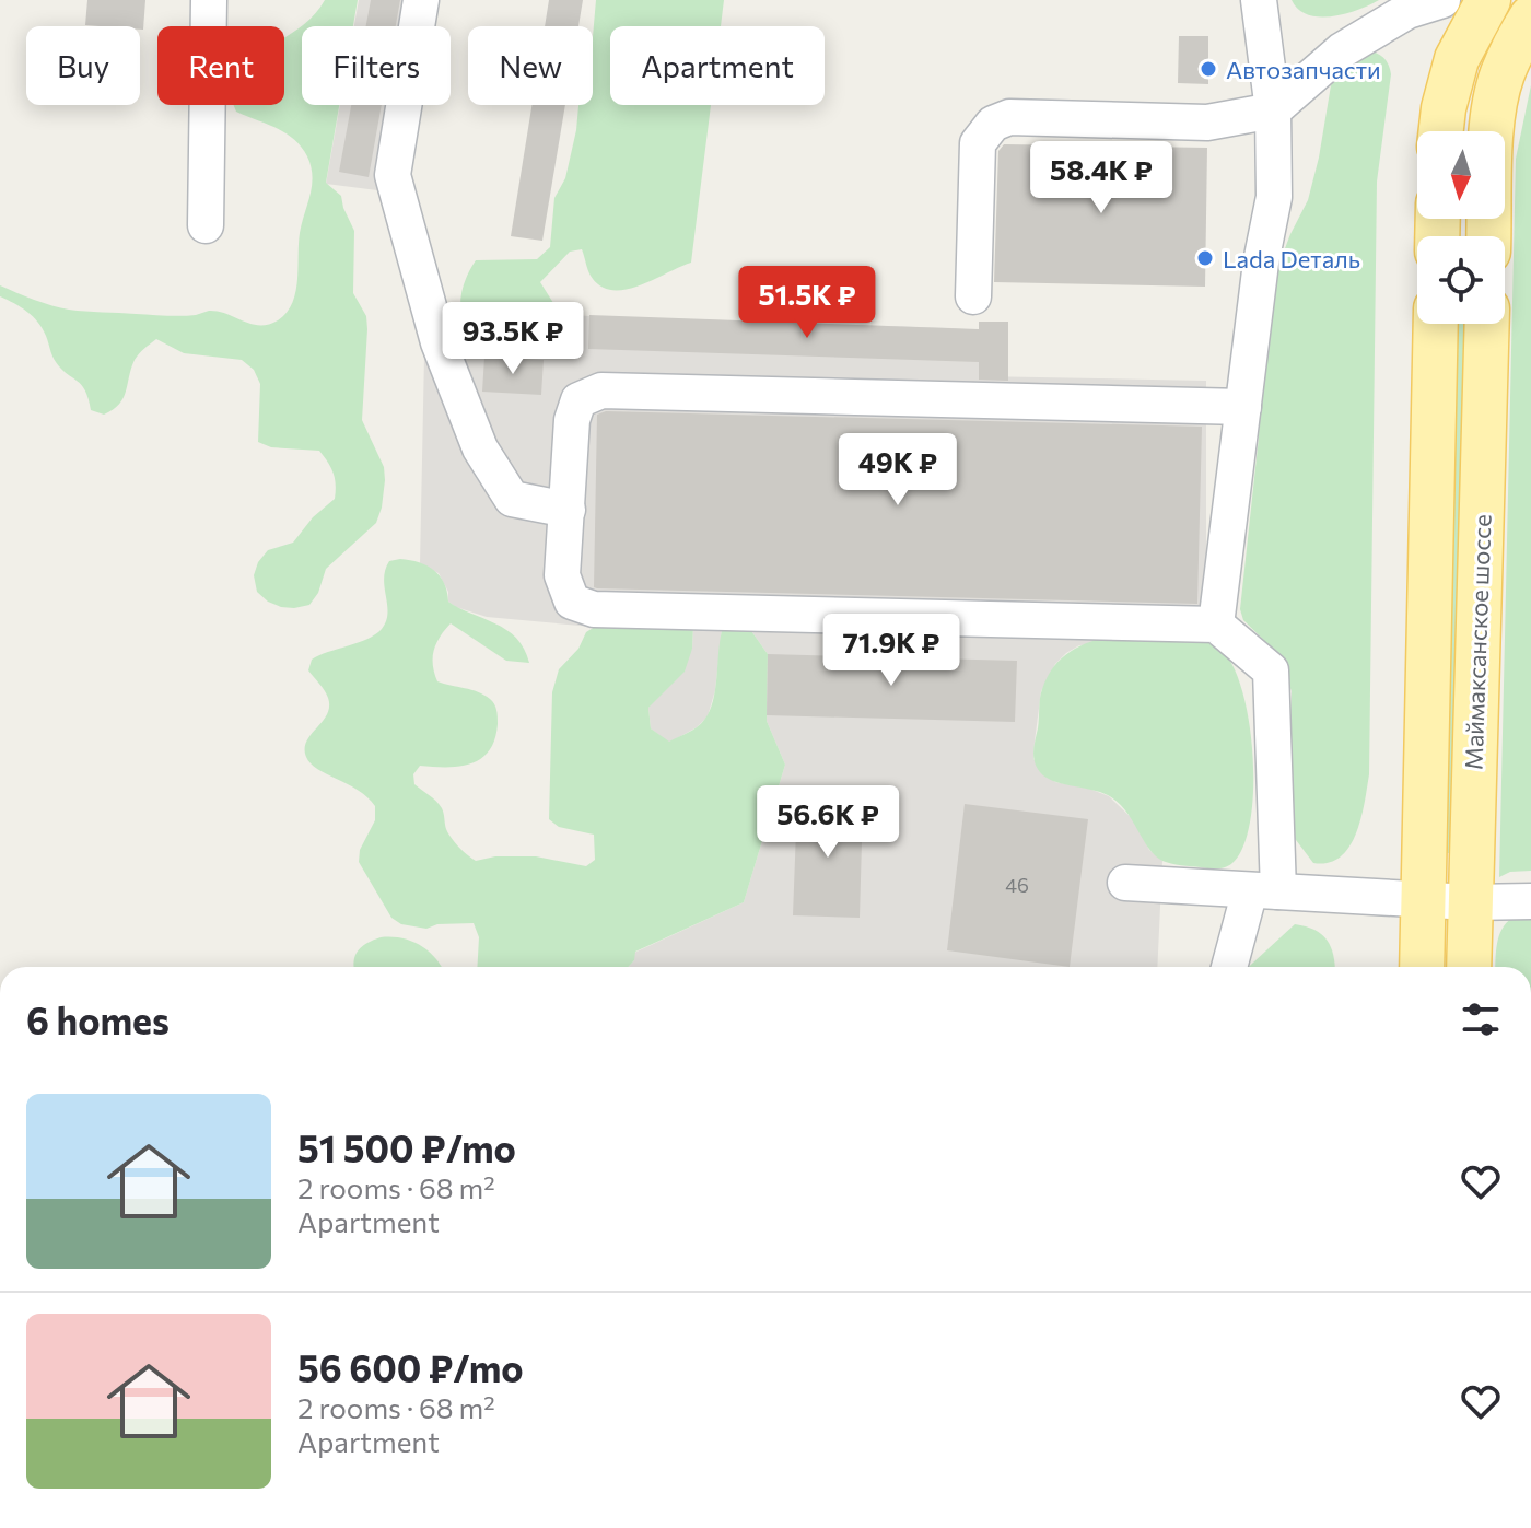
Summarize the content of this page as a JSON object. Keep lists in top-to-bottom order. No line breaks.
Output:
{"streets":{"main road":["Маймаксанское шоссе"]},"places":["Автозапчасти","Lada Dеталь"],"house_numbers":["46"],"north":"bottom","page":{"chip":["Buy","Rent","Filters","New","Apartment"],"price":["58.4K ₽","51.5K ₽","93.5K ₽","49K ₽","71.9K ₽","56.6K ₽"],"heading":"6 homes","list":[{"name":"51 500 ₽/mo","note":"2 rooms · 68 m² · Apartment"},{"name":"56 600 ₽/mo","note":"2 rooms · 68 m² · Apartment"}]}}
